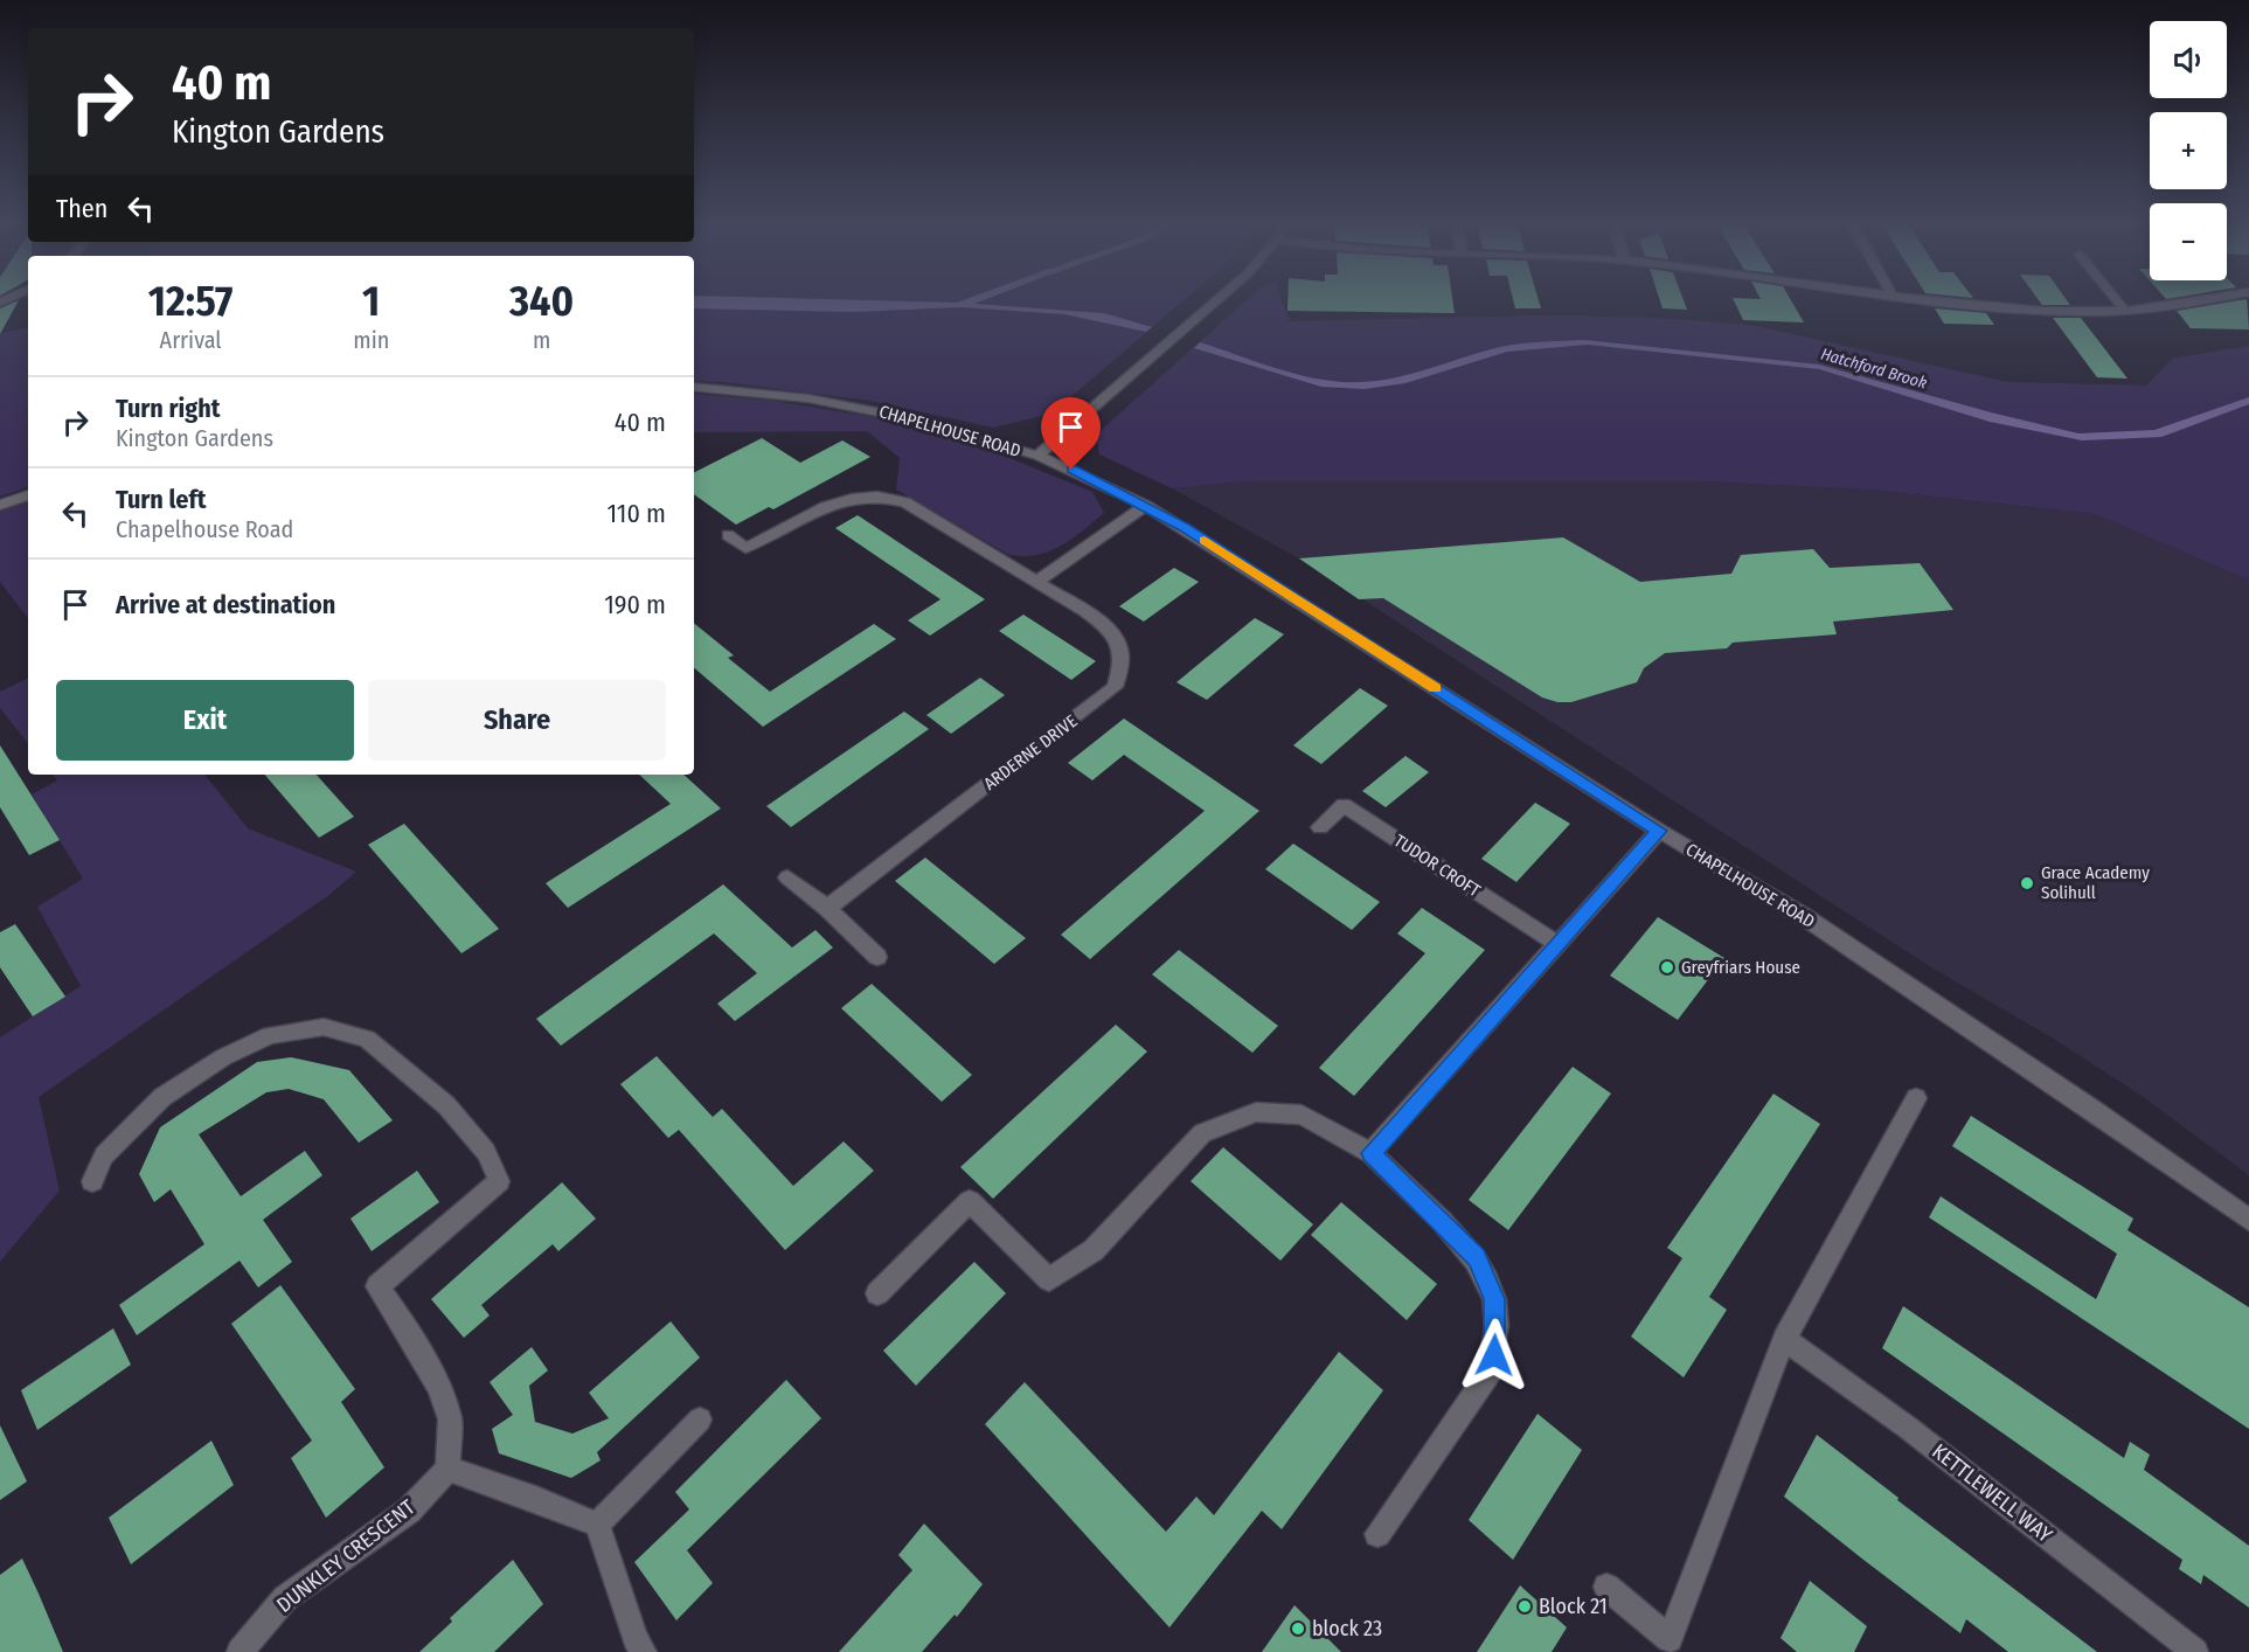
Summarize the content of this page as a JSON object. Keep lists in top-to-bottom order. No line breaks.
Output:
{"streets":{"street":["CHAPELHOUSE ROAD","ARDERNE DRIVE","TUDOR CROFT","KETTLEWELL WAY","DUNKLEY CRESCENT"]},"water":["Hatchford Brook"],"places":["Grace Academy Solihull","Greyfriars House","Block 21","block 23"],"page":{"map_buttons":["+","−"],"turn":["40 m","Kington Gardens"],"then":"Then","eta":["12:57","Arrival","1","min","340","m"],"list":[{"name":"Turn right","note":"Kington Gardens","value":"40 m"},{"name":"Turn left","note":"Chapelhouse Road","value":"110 m"},{"name":"Arrive at destination","value":"190 m"}],"buttons":["Exit","Share"]}}
